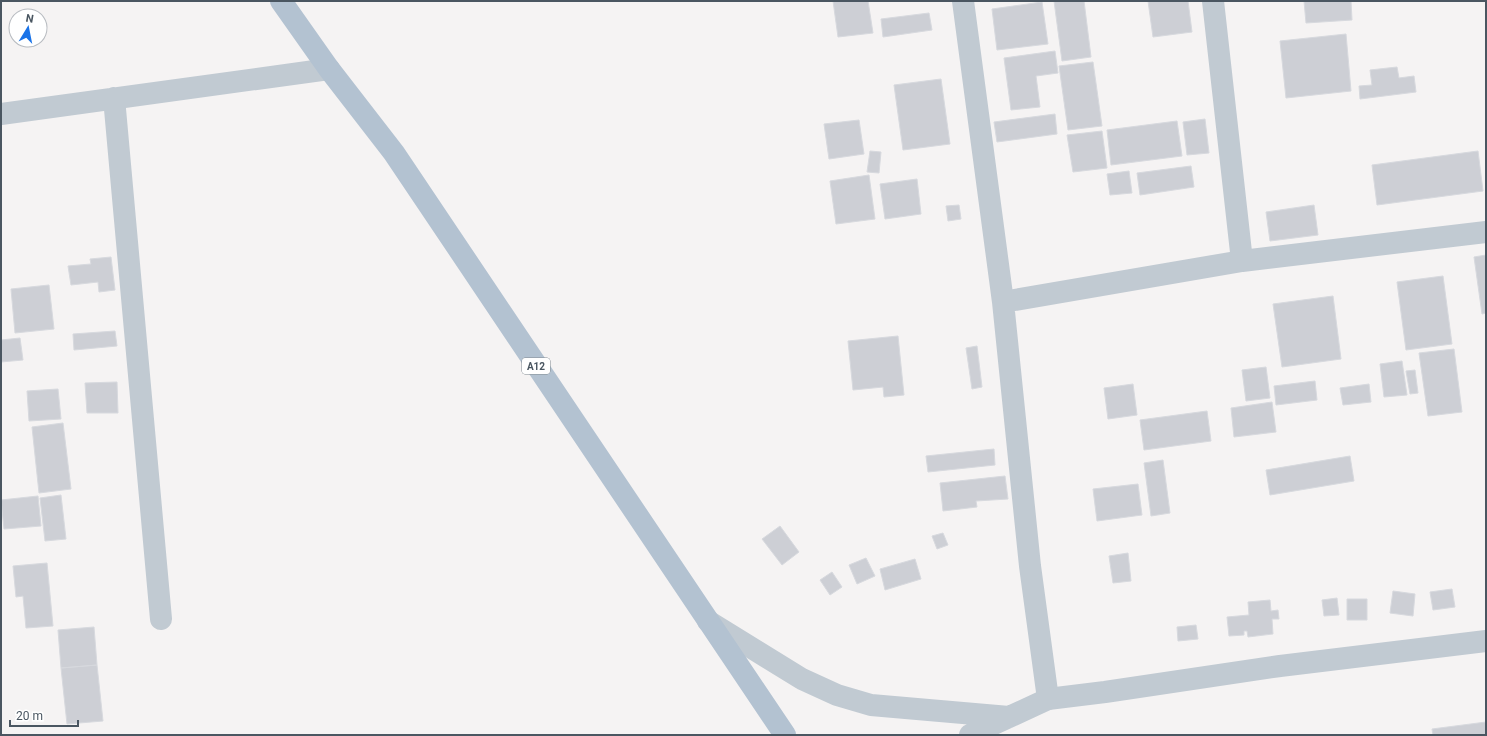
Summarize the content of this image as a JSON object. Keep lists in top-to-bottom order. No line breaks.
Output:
{"streets":{"main road":["A12"]},"scale_bar":"20 m","north":"top"}
